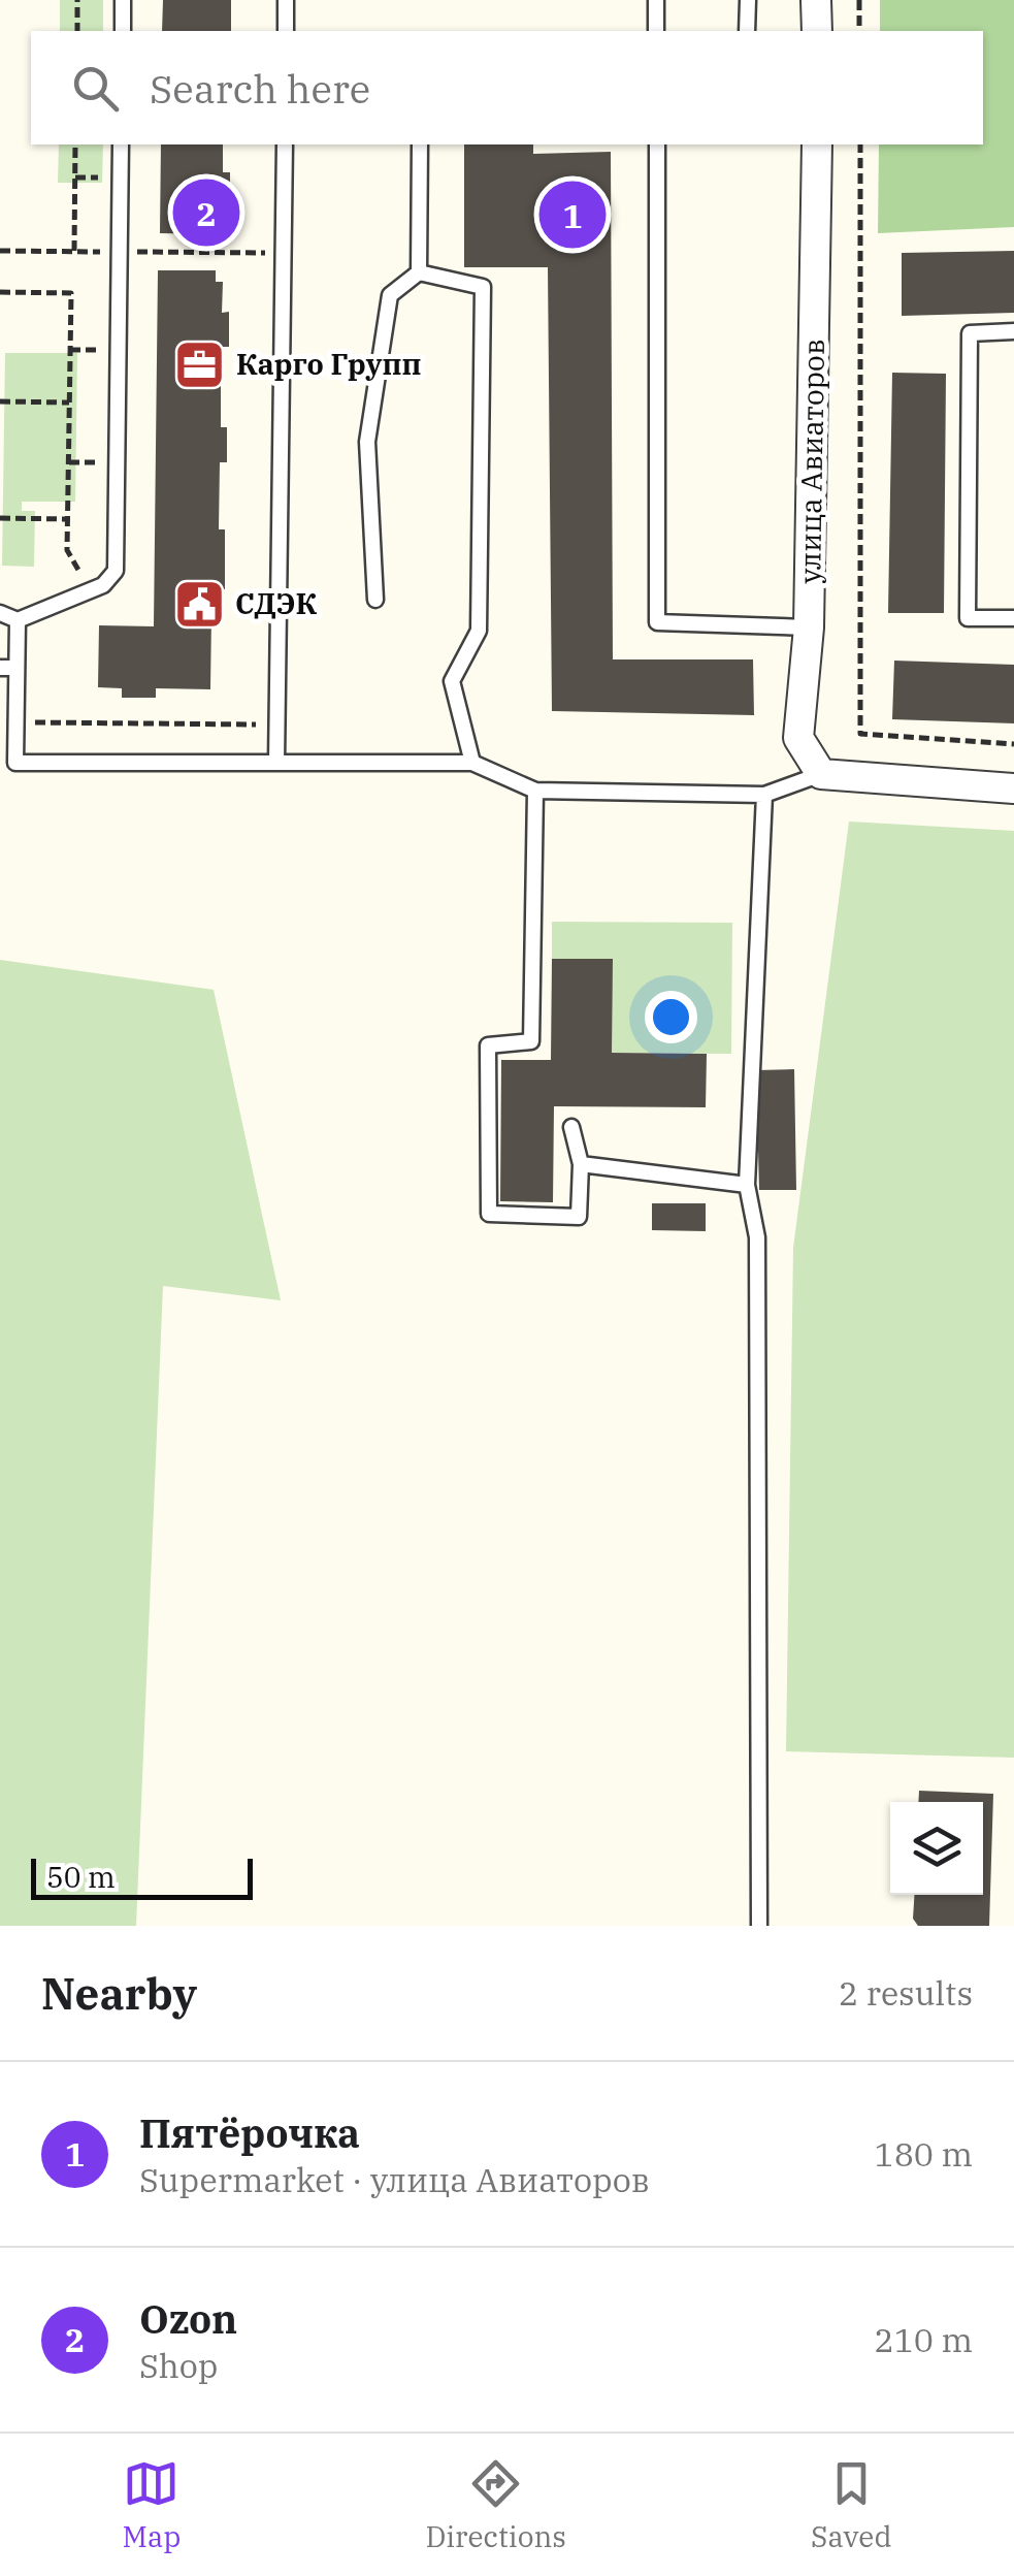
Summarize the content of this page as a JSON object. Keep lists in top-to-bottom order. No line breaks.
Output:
{"streets":{"street":["улица Авиаторов"]},"places":{"office":["Карго Групп"],"public building":["СДЭК"]},"scale_bar":"50 m","page":{"search":"Search here","pins":["2","1"],"scale":"50 m","heading":["Nearby","2 results"],"list":[{"mark":"1","name":"Пятёрочка","note":"Supermarket · улица Авиаторов","value":"180 m"},{"mark":"2","name":"Ozon","note":"Shop","value":"210 m"}],"nav":["Map","Directions","Saved"]}}
